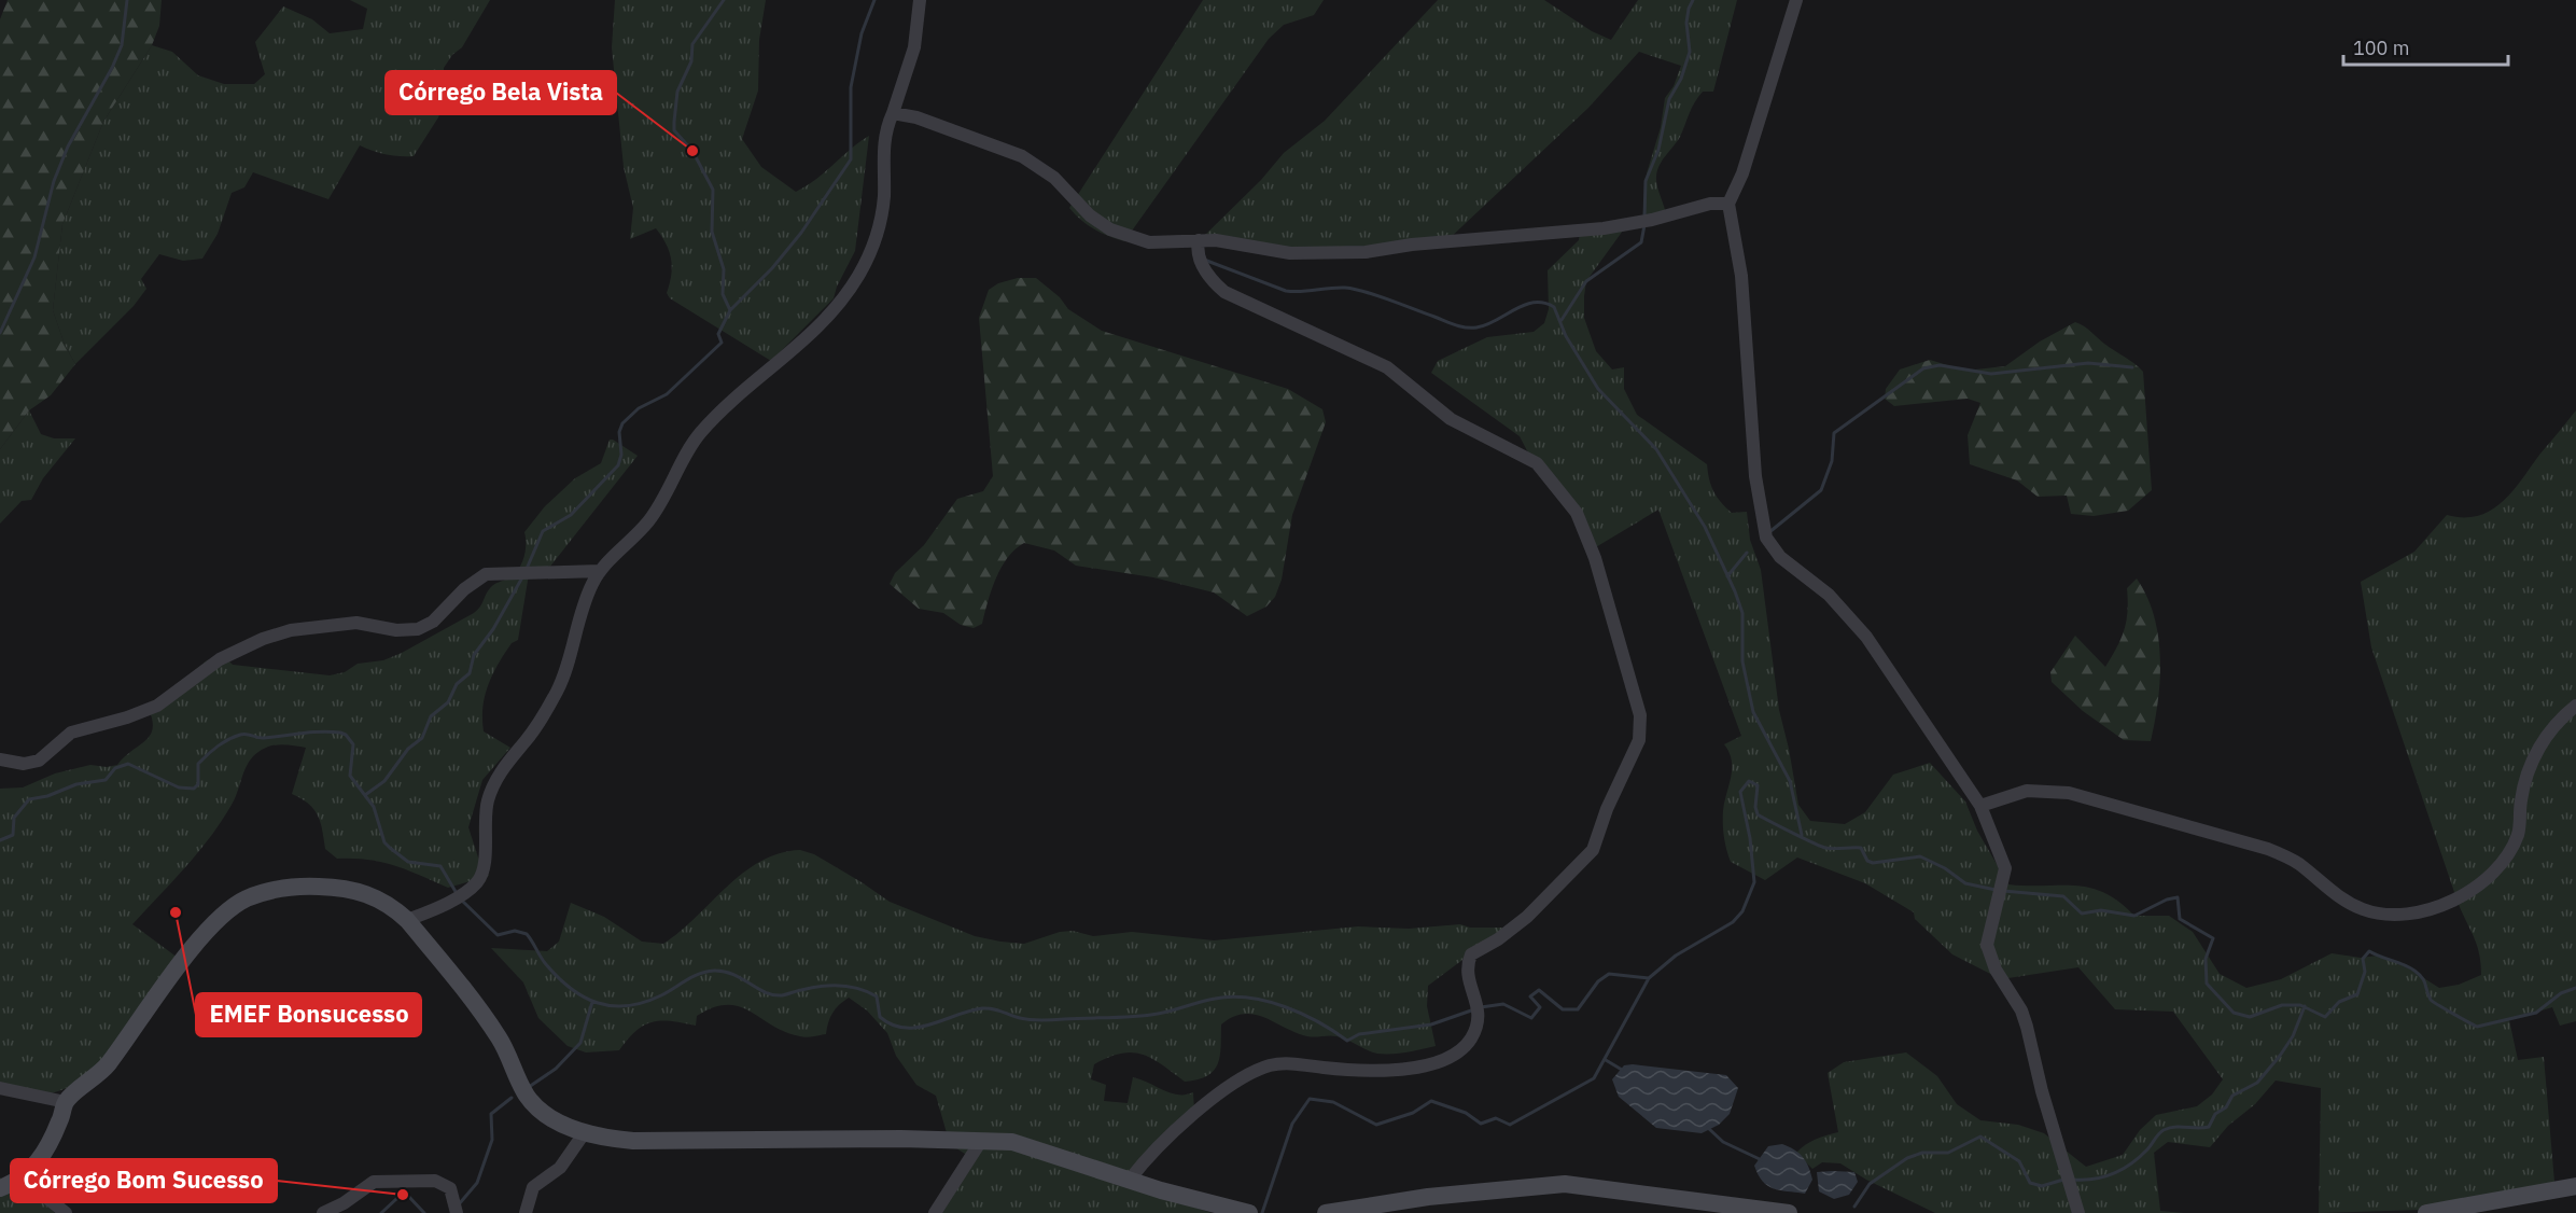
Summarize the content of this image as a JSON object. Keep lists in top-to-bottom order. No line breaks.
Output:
{"places":["Córrego Bela Vista","EMEF Bonsucesso","Córrego Bom Sucesso"],"scale_bar":"100 m"}
